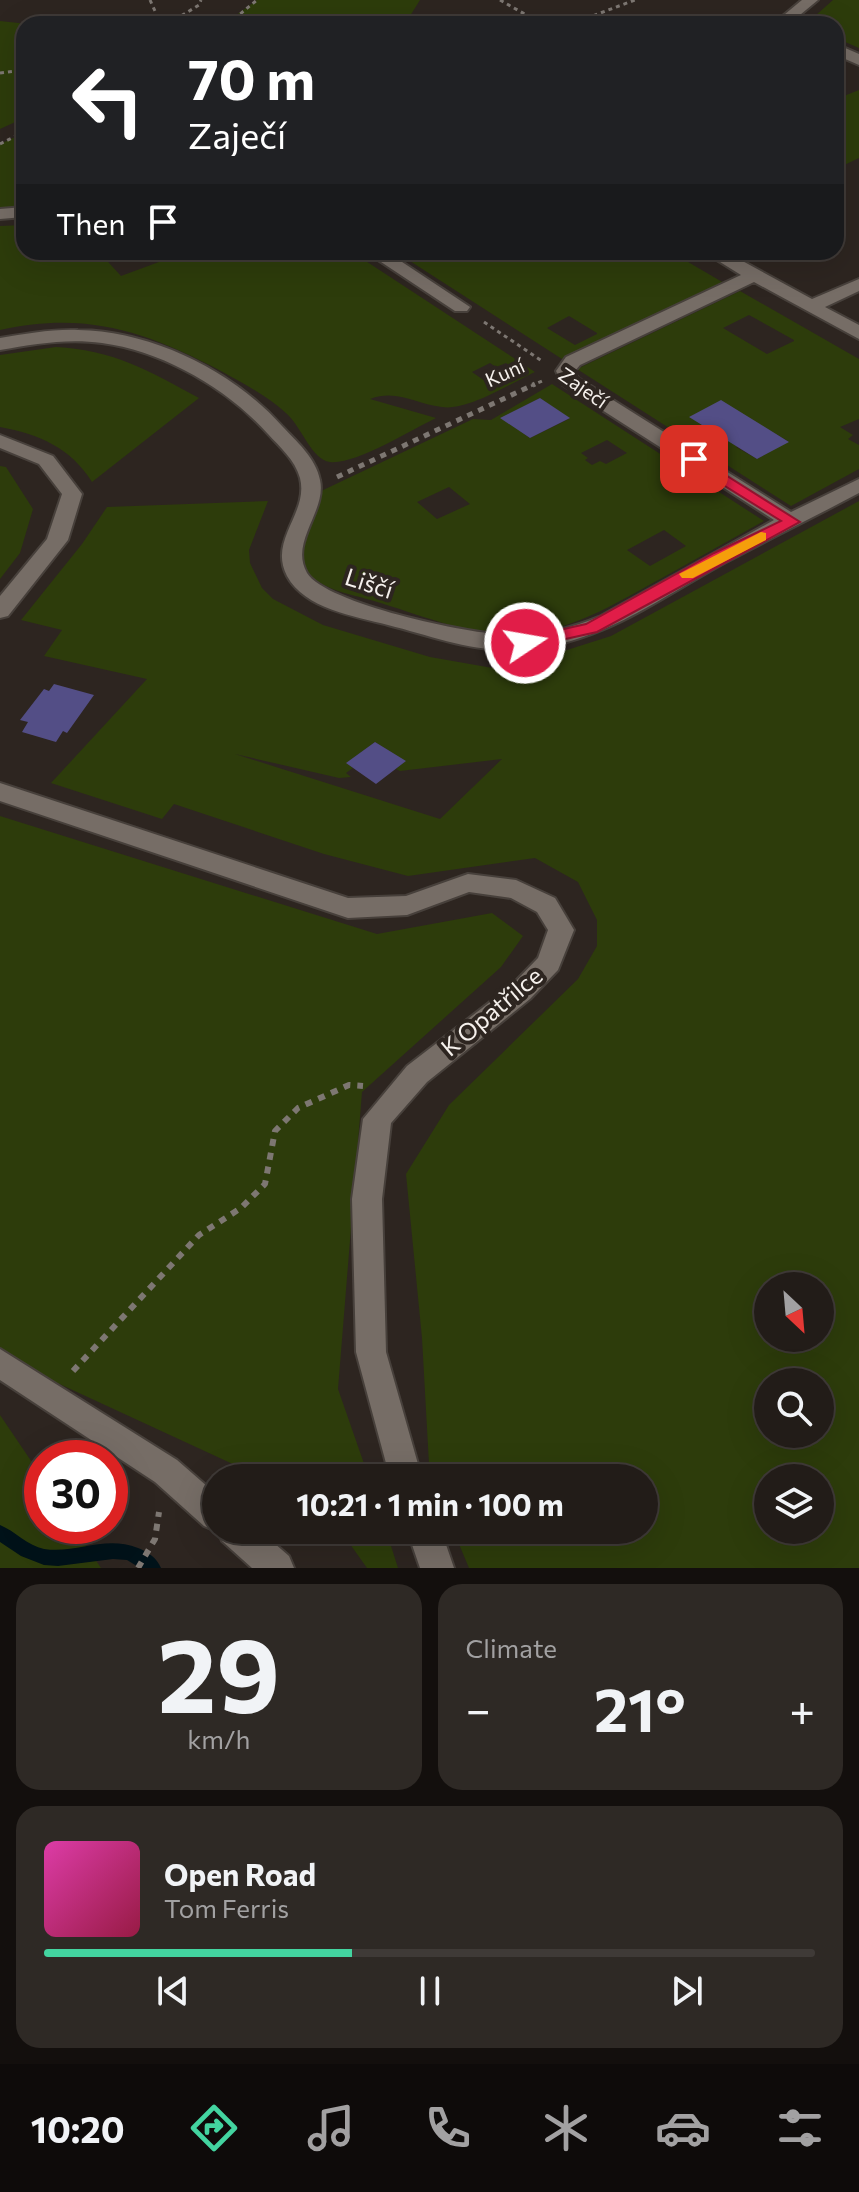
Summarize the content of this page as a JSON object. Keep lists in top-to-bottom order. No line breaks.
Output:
{"streets":{"street":["Zaječí","Liščí","K Opatřilce"],"path":["Kuní"]},"crossings":[["Kuní","Zaječí"],["Kuní","Liščí"],["Zaječí","Liščí"]],"north":"bottom right","page":{"turn":["70 m","Zaječí"],"then":"Then","limit":"30","trip":"10:21 · 1 min · 100 m","tile":[["29","km/h"],"Climate"],"heat":["−","21°","+"],"song":["Open Road","Tom Ferris"],"tabs":"10:20"}}
